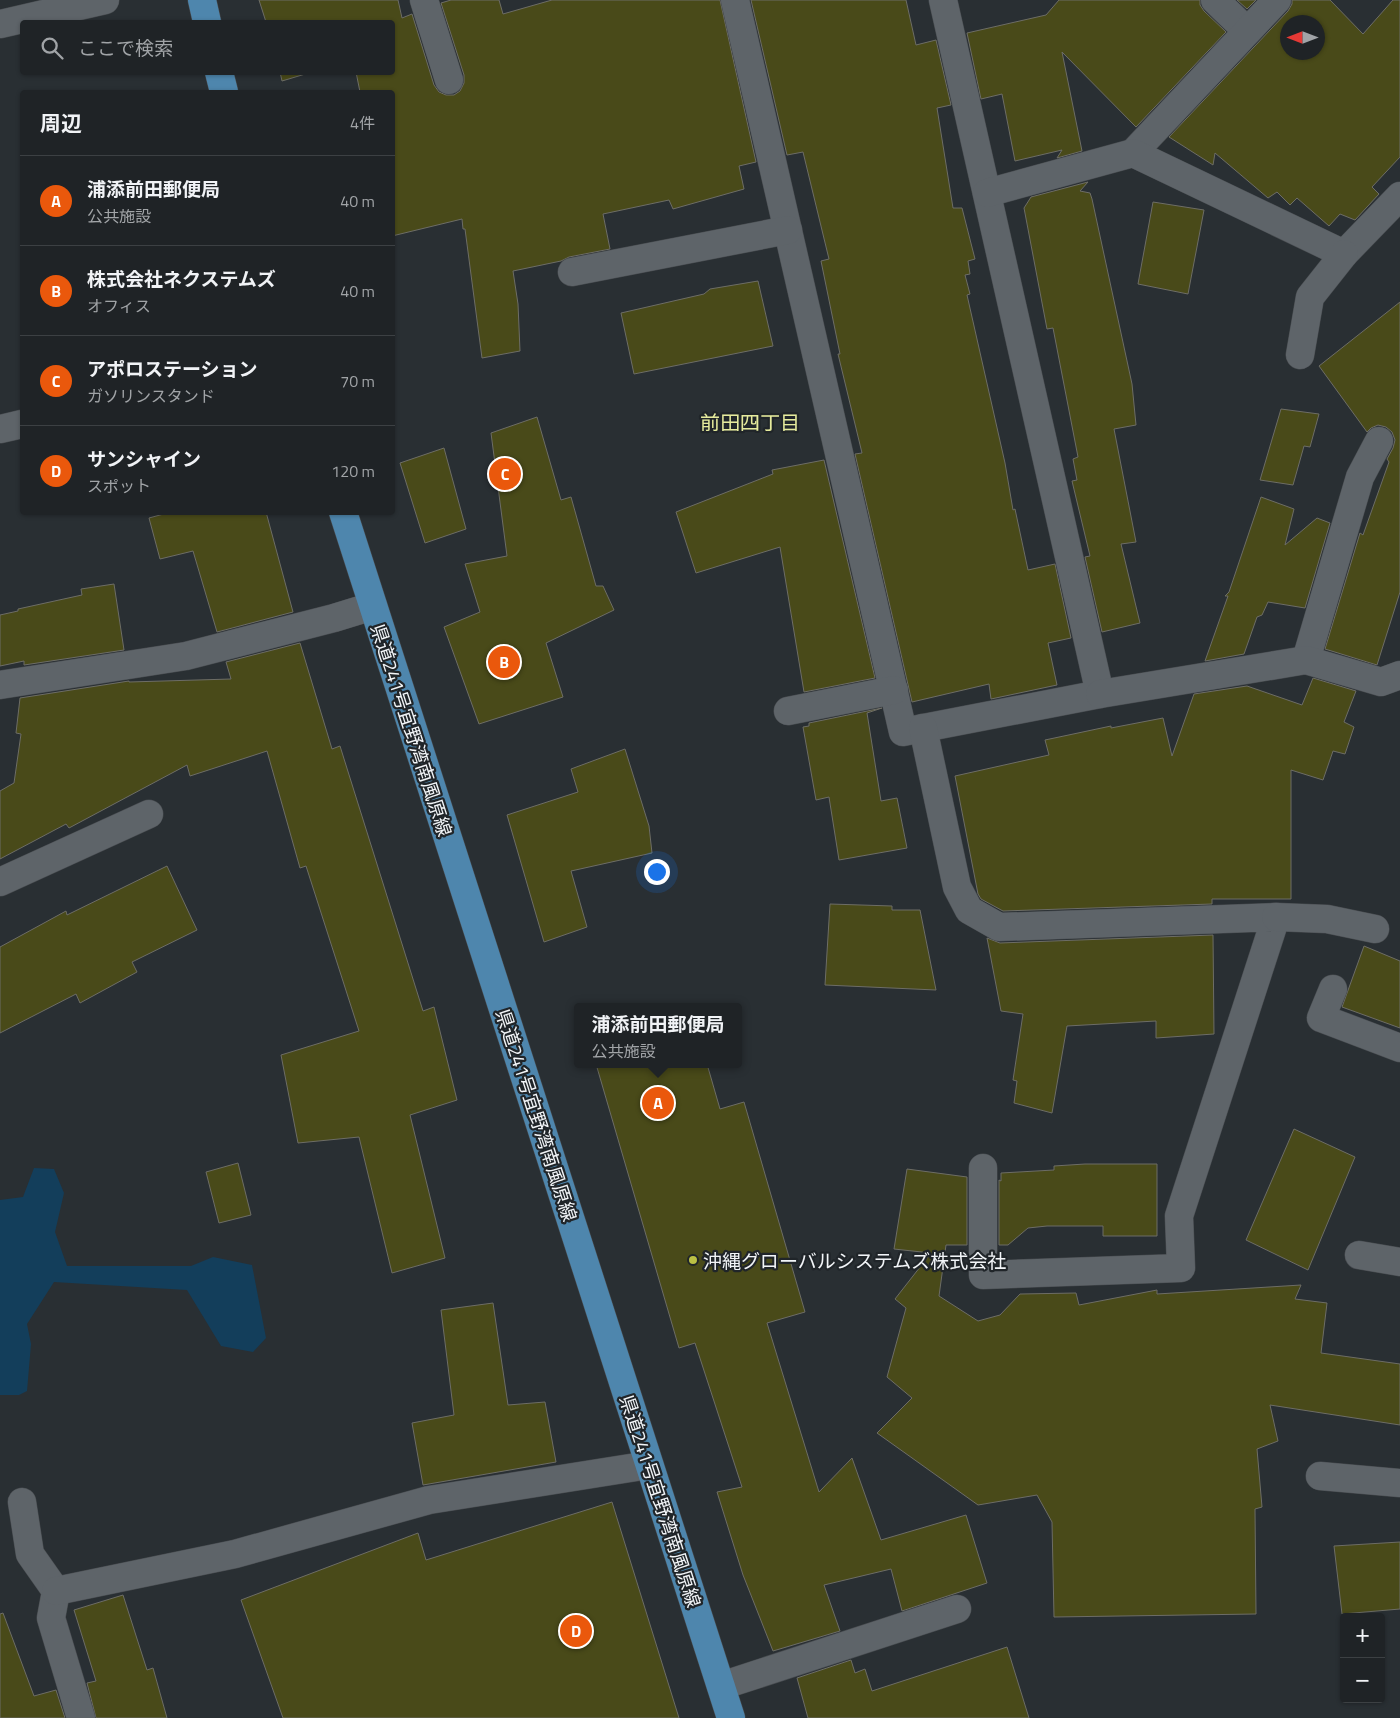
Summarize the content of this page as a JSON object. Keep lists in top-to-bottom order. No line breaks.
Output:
{"streets":{"main road":["県道241号宜野湾南風原線"]},"districts":["前田四丁目"],"places":["沖縄グローバルシステムズ株式会社"],"north":"left","page":{"search":"ここで検索","heading":["周辺","4件"],"list":[{"mark":"A","name":"浦添前田郵便局","note":"公共施設","value":"40 m"},{"mark":"B","name":"株式会社ネクステムズ","note":"オフィス","value":"40 m"},{"mark":"C","name":"アポロステーション","note":"ガソリンスタンド","value":"70 m"},{"mark":"D","name":"サンシャイン","note":"スポット","value":"120 m"}],"pins":["C","B","A","D"],"popup":["浦添前田郵便局","公共施設"],"map_buttons":["+","−"]}}
